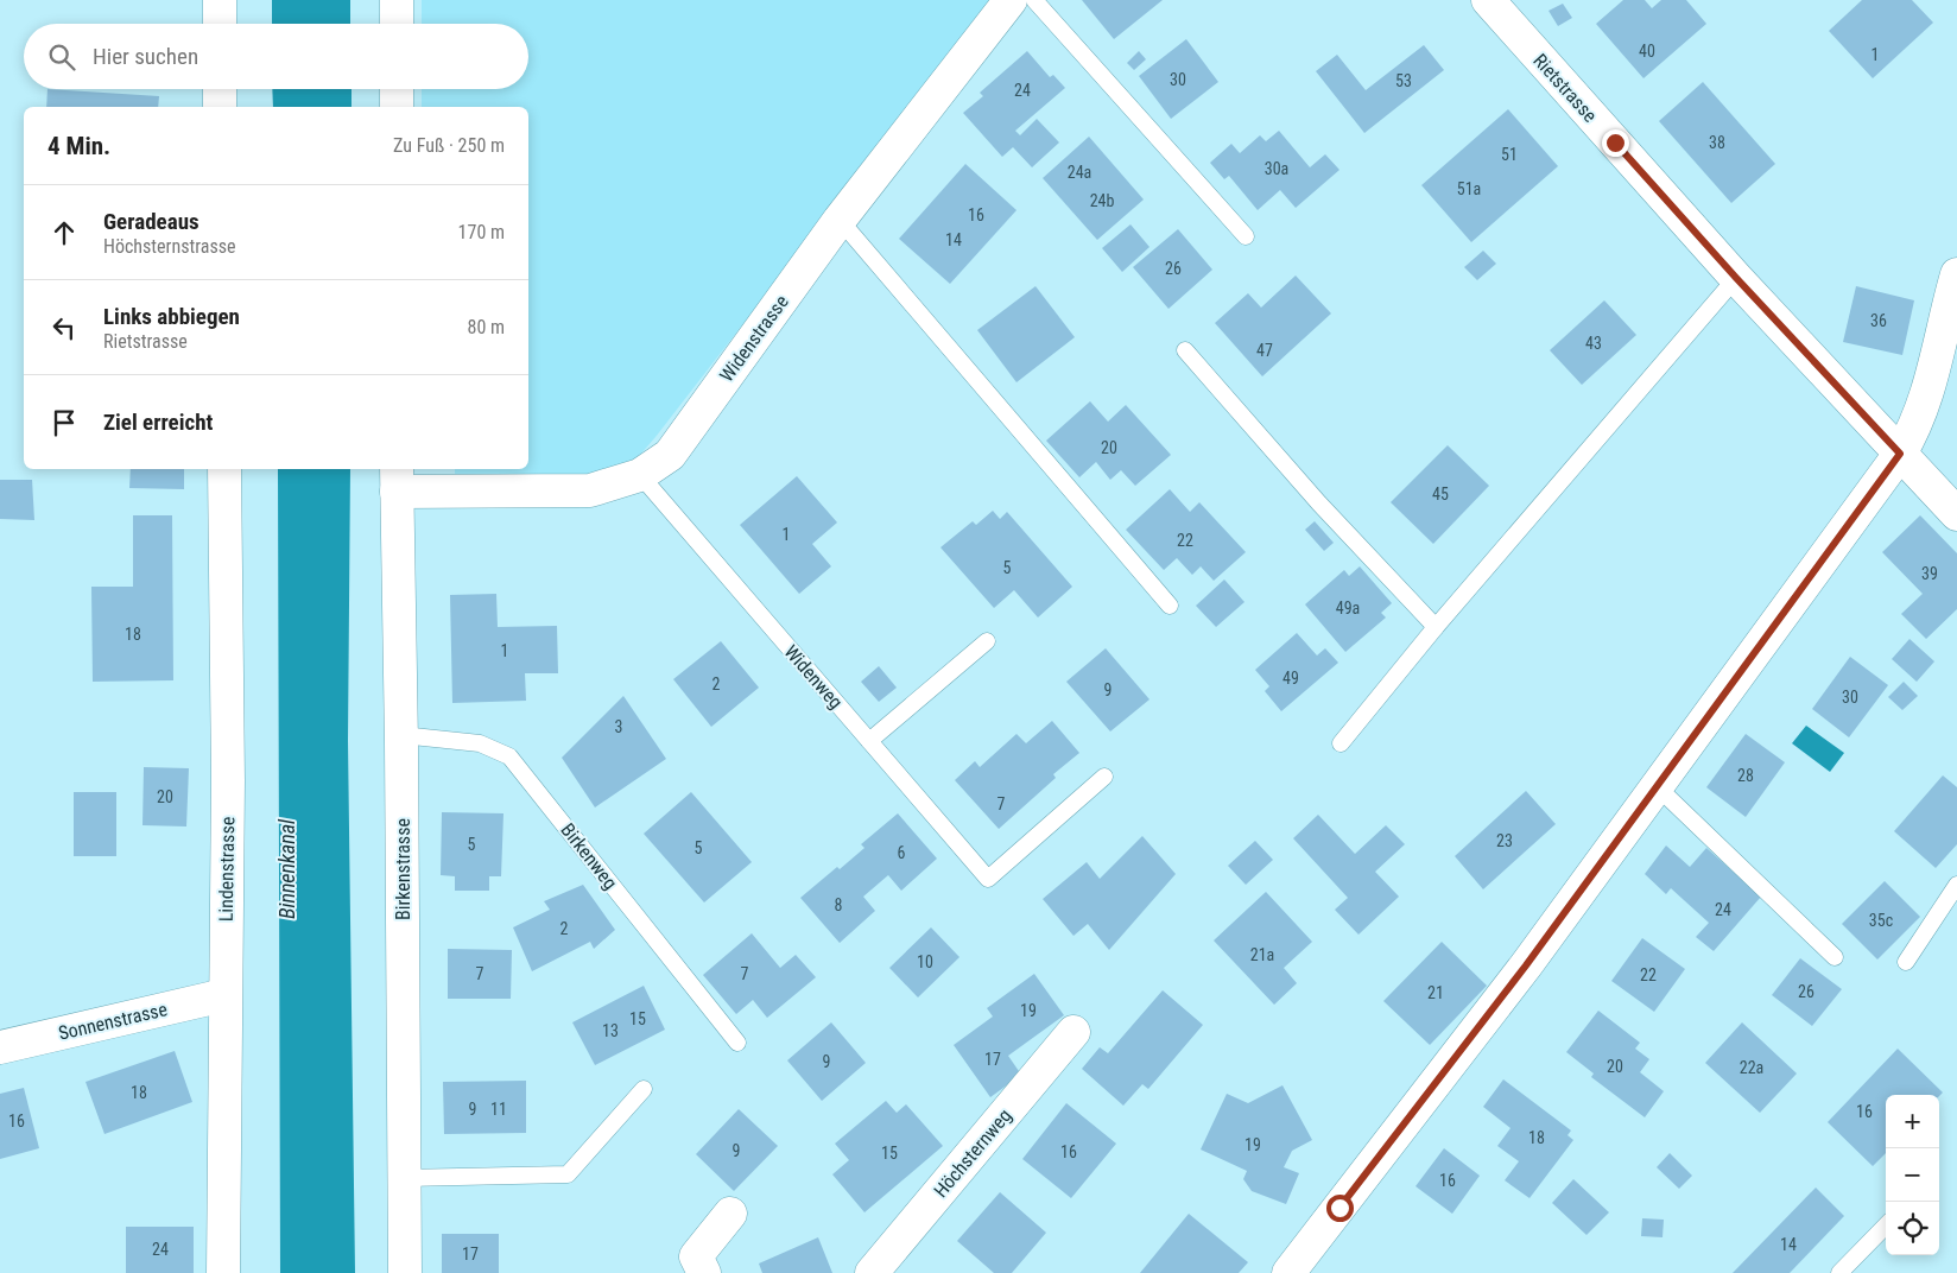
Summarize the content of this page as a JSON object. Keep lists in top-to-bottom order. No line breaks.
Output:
{"streets":{"street":["Rietstrasse","Widenstrasse","Lindenstrasse","Birkenstrasse","Sonnenstrasse","Höchsternweg"],"lane":["Widenweg","Birkenweg"]},"crossings":[["Widenstrasse","Widenweg"],["Widenstrasse","Birkenstrasse"],["Birkenweg","Birkenstrasse"],["Lindenstrasse","Sonnenstrasse"]],"water":["Binnenkanal"],"house_numbers":["40","1","30","53","24","38","51","30a","24a","51a","24b","16","14","26","36","43","47","20","45","1","22","5","39","49a","18","1","49","2","9","30","3","28","20","7","23","5","5","6","8","24","35c","2","21a","10","7","7","22","26","21","19","15","13","17","9","20","22a","18","9","11","16","16","18","19","9","16","15","16","14","24","17"],"page":{"search":"Hier suchen","heading":["4 Min.","Zu Fuß · 250 m"],"list":[["Geradeaus","Höchsternstrasse","170 m"],["Links abbiegen","Rietstrasse","80 m"],"Ziel erreicht"],"map_buttons":["+","−"]}}
